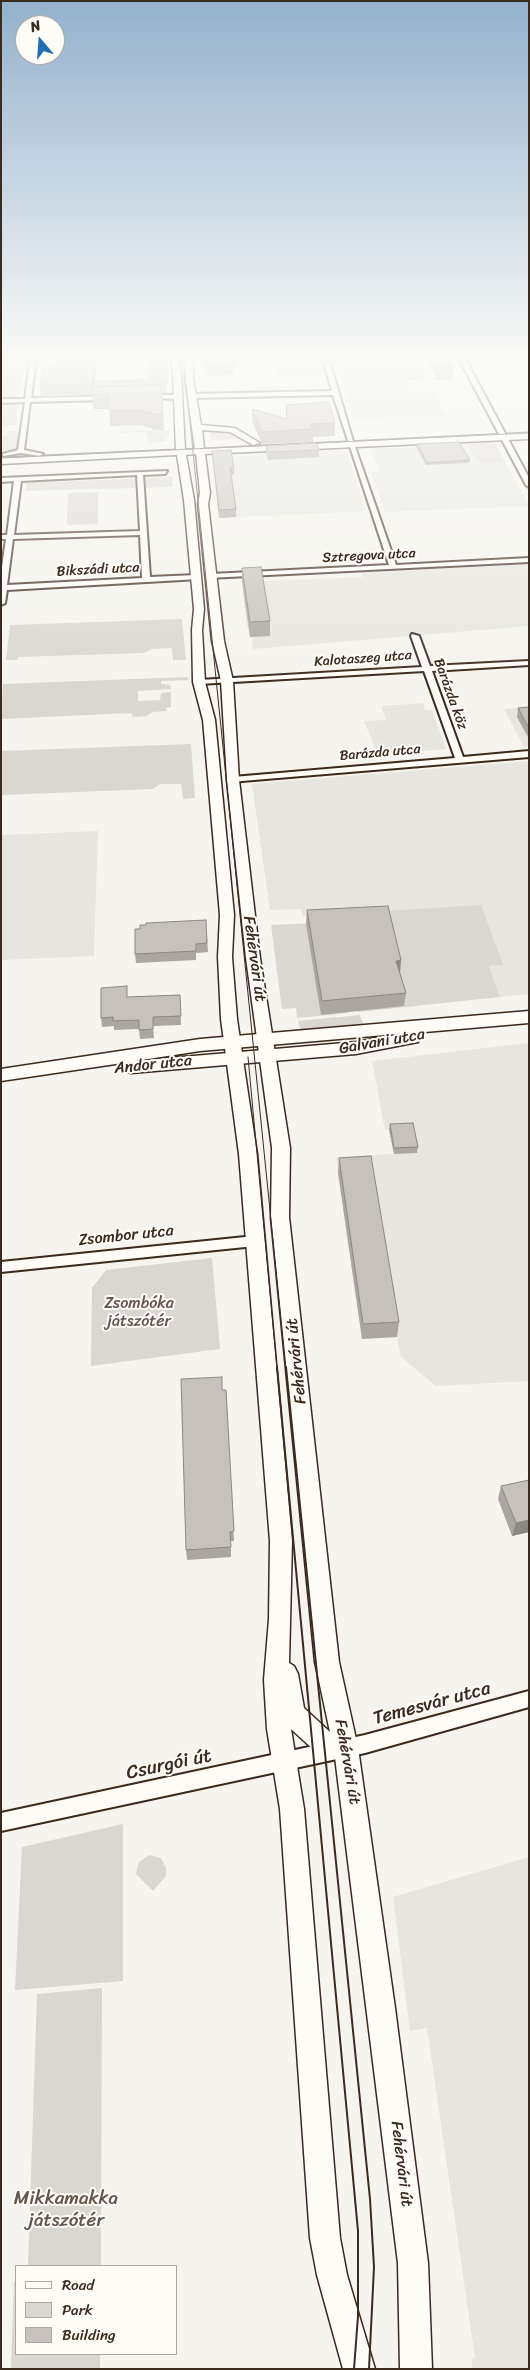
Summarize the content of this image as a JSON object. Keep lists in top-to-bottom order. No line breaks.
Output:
{"streets":{"main road":["Galvani utca","Andor utca"],"street":["Sztregova utca","Bikszádi utca","Kalotaszeg utca","Barázda köz","Barázda utca","Fehérvári út","Zsombor utca","Temesvár utca","Csurgói út"]},"crossings":[["Sztregova utca","Fehérvári út"],["Bikszádi utca","Fehérvári út"],["Kalotaszeg utca","Barázda köz"],["Kalotaszeg utca","Fehérvári út"],["Barázda köz","Barázda utca"],["Barázda utca","Fehérvári út"],["Fehérvári út","Galvani utca"],["Fehérvári út","Andor utca"],["Fehérvári út","Zsombor utca"],["Fehérvári út","Temesvár utca"],["Fehérvári út","Csurgói út"],["Galvani utca","Andor utca"],["Temesvár utca","Csurgói út"]],"parks":["Zsombóka játszótér","Mikkamakka játszótér"],"legend":["Road","Park","Building"],"north":"top"}
